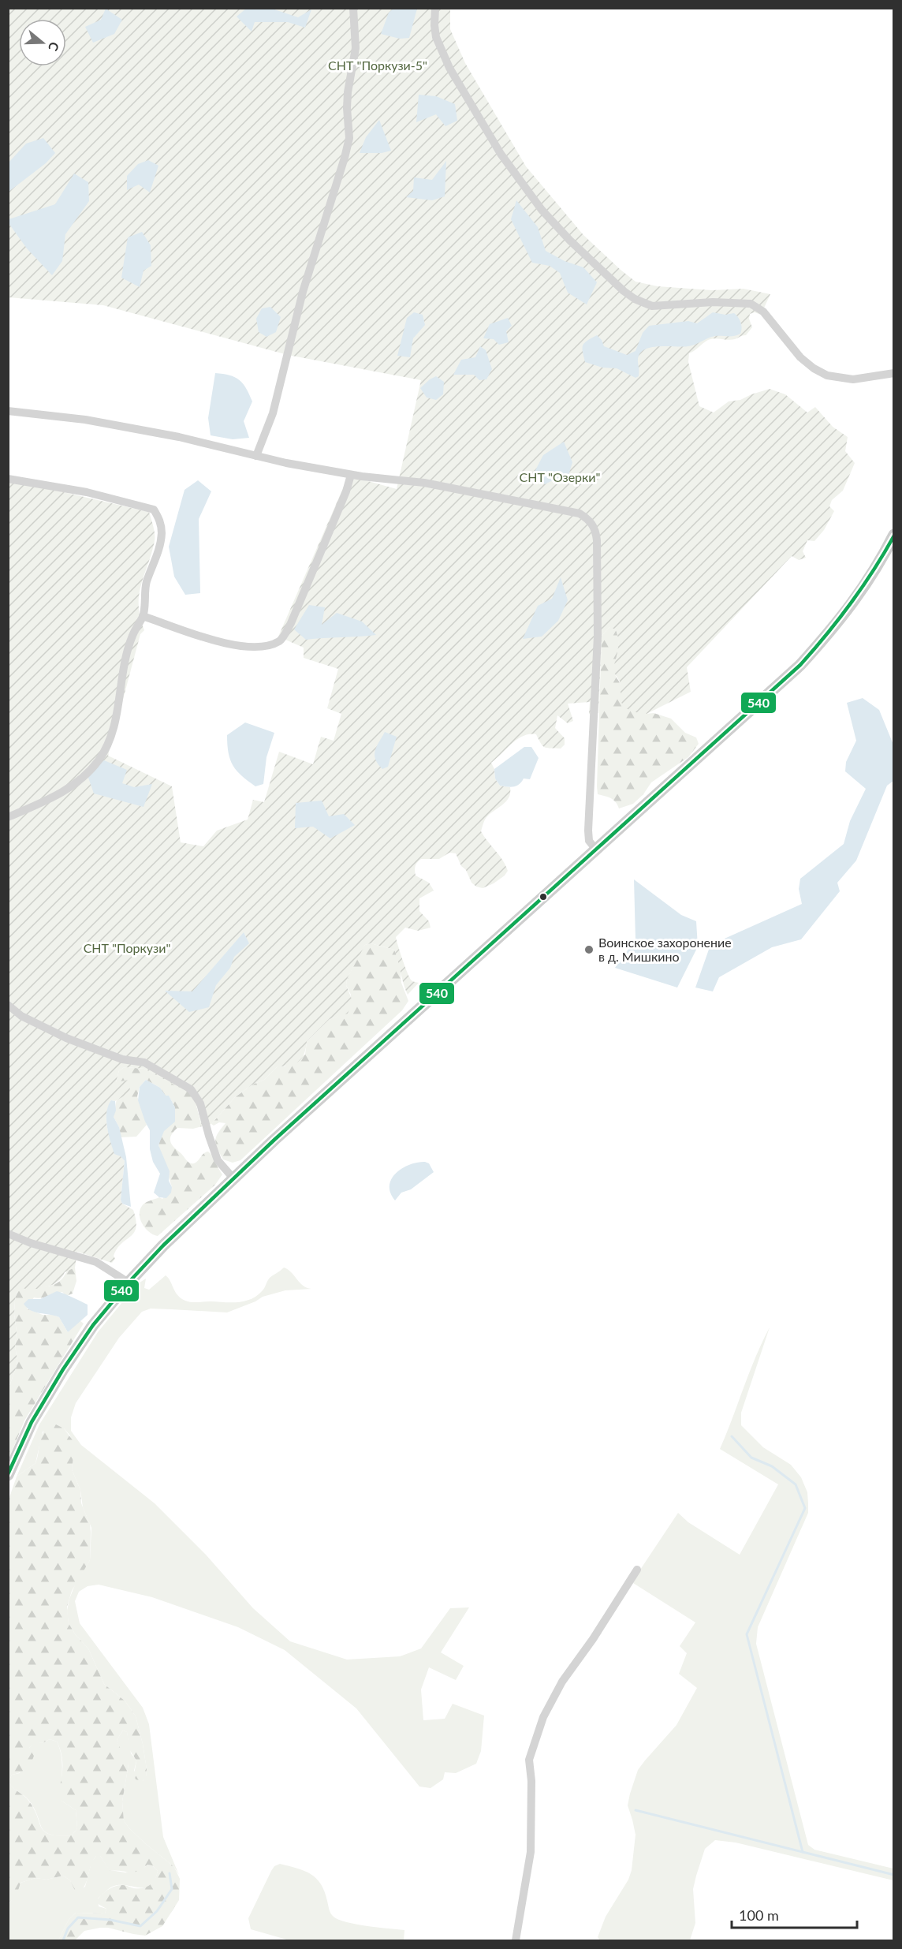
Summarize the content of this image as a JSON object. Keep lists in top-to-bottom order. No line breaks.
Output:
{"parks":["СНТ \"Поркузи-5\"","СНТ \"Озерки\"","СНТ \"Поркузи\""],"places":["Воинское захоронение в д. Мишкино"],"lines":["transit line 540"],"scale_bar":"100 m","north":"right"}
